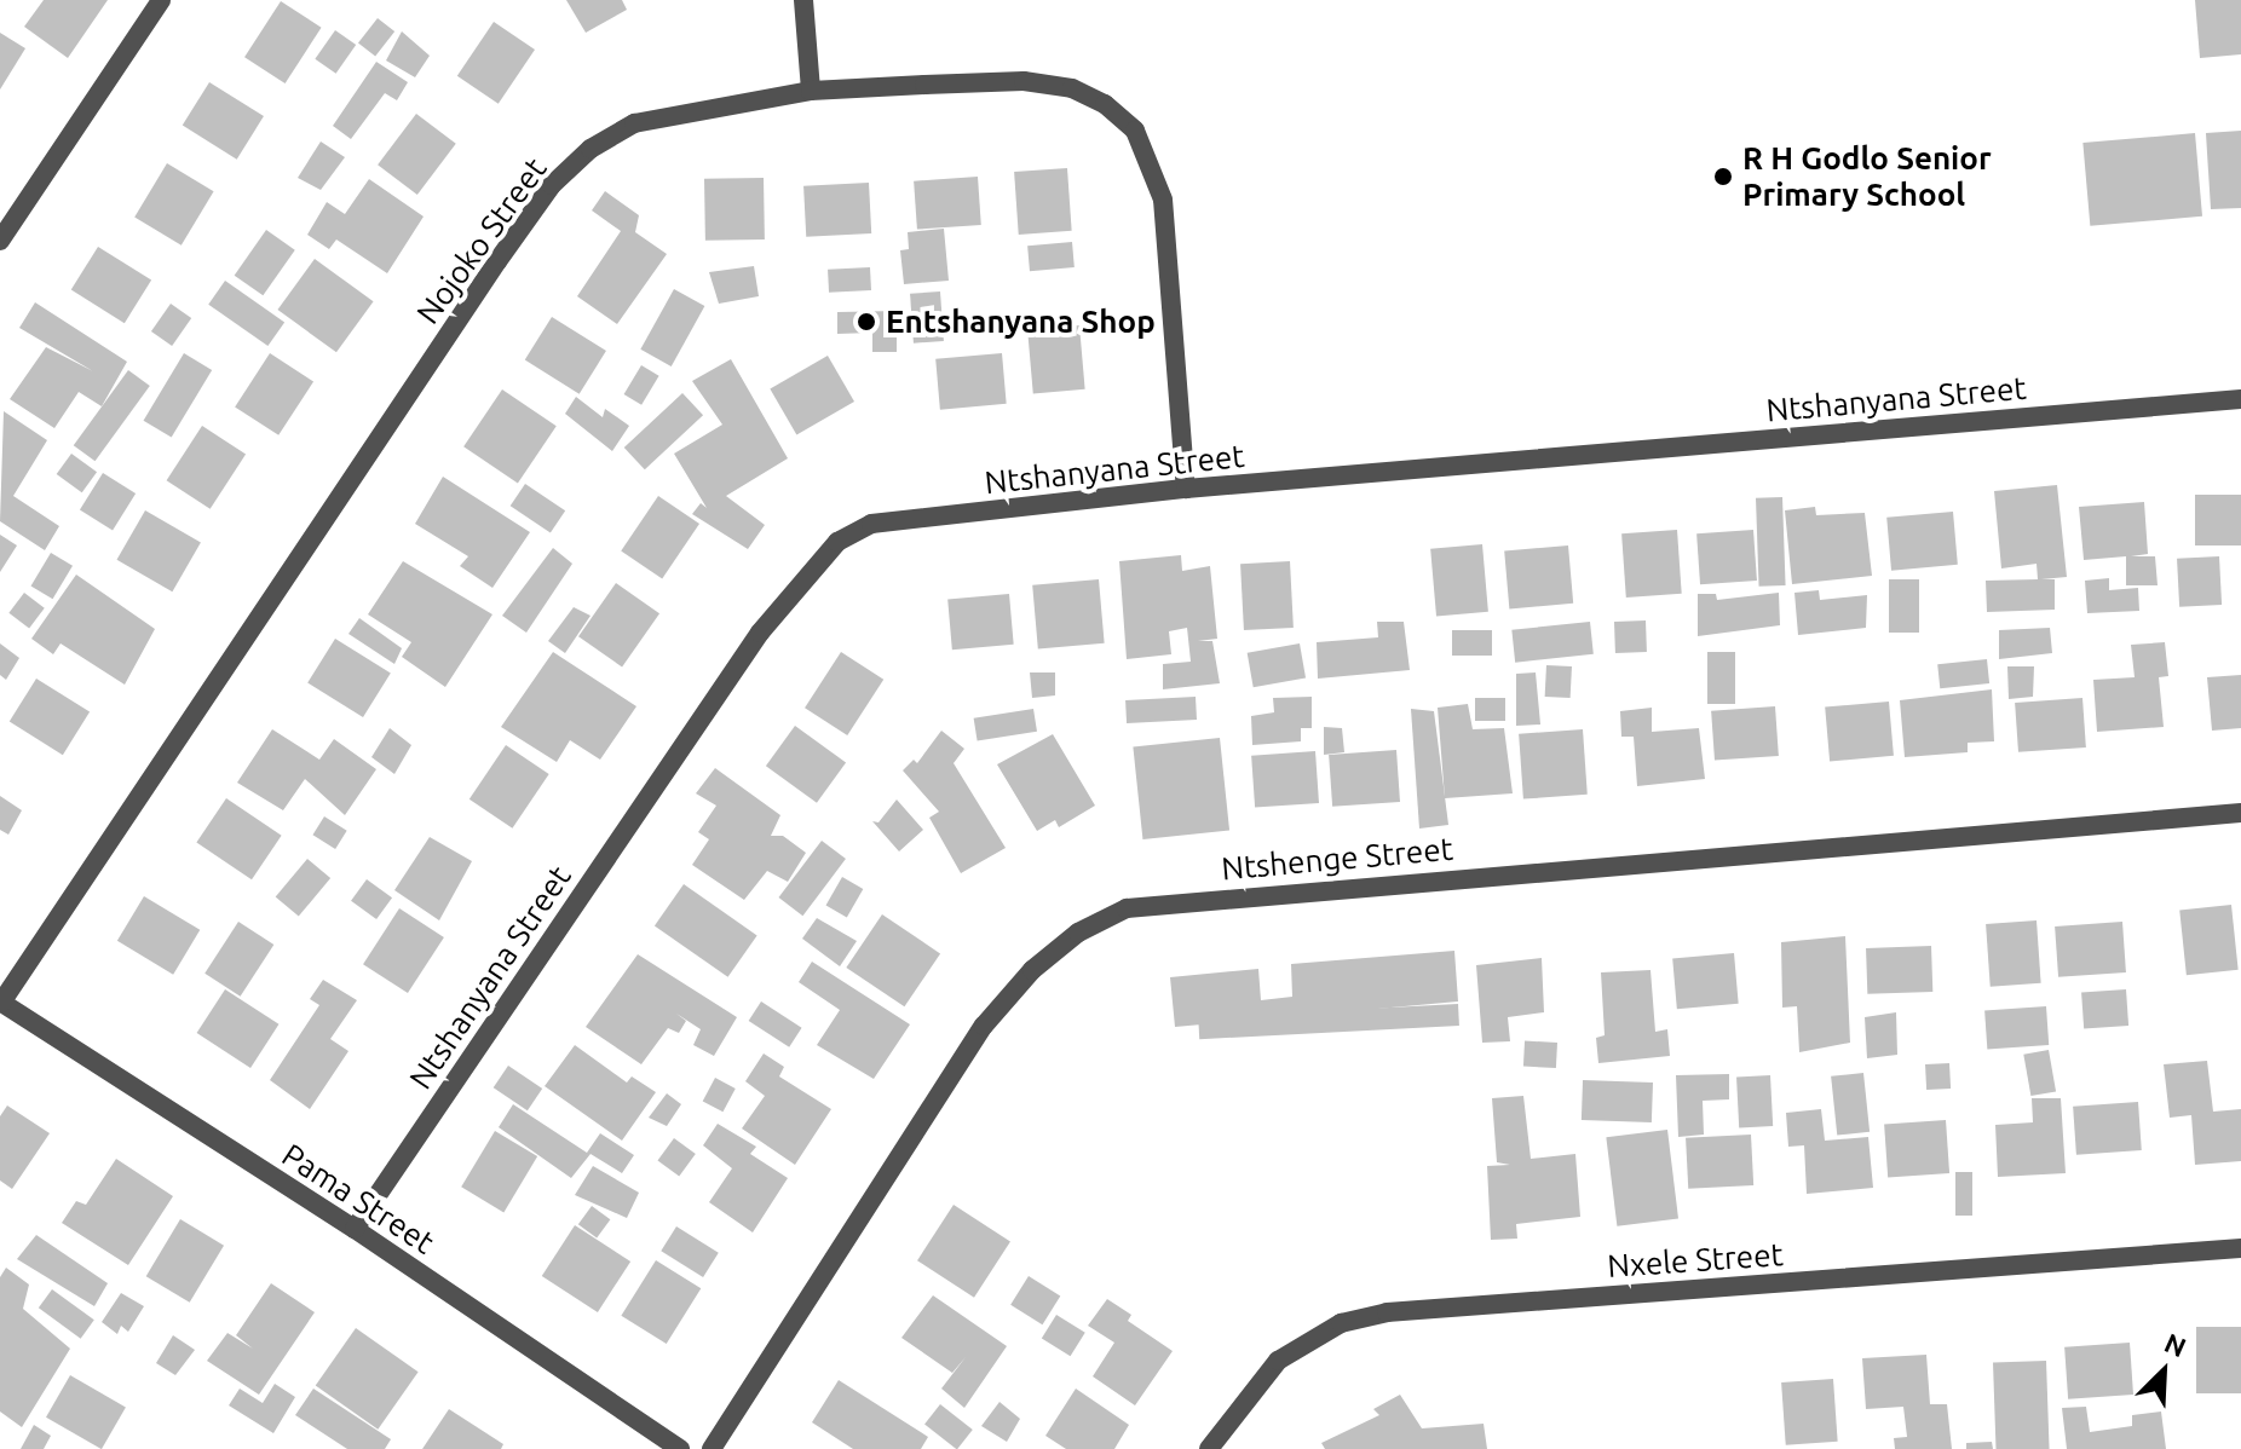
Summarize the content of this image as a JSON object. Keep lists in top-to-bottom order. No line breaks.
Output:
{"streets":{"street":["Nojoko Street","Ntshanyana Street","Ntshenge Street","Pama Street","Nxele Street"]},"crossings":[["Nojoko Street","Ntshanyana Street"],["Nojoko Street","Pama Street"],["Ntshanyana Street","Pama Street"]],"places":["R H Godlo Senior Primary School","Entshanyana Shop"],"north":"top right"}
